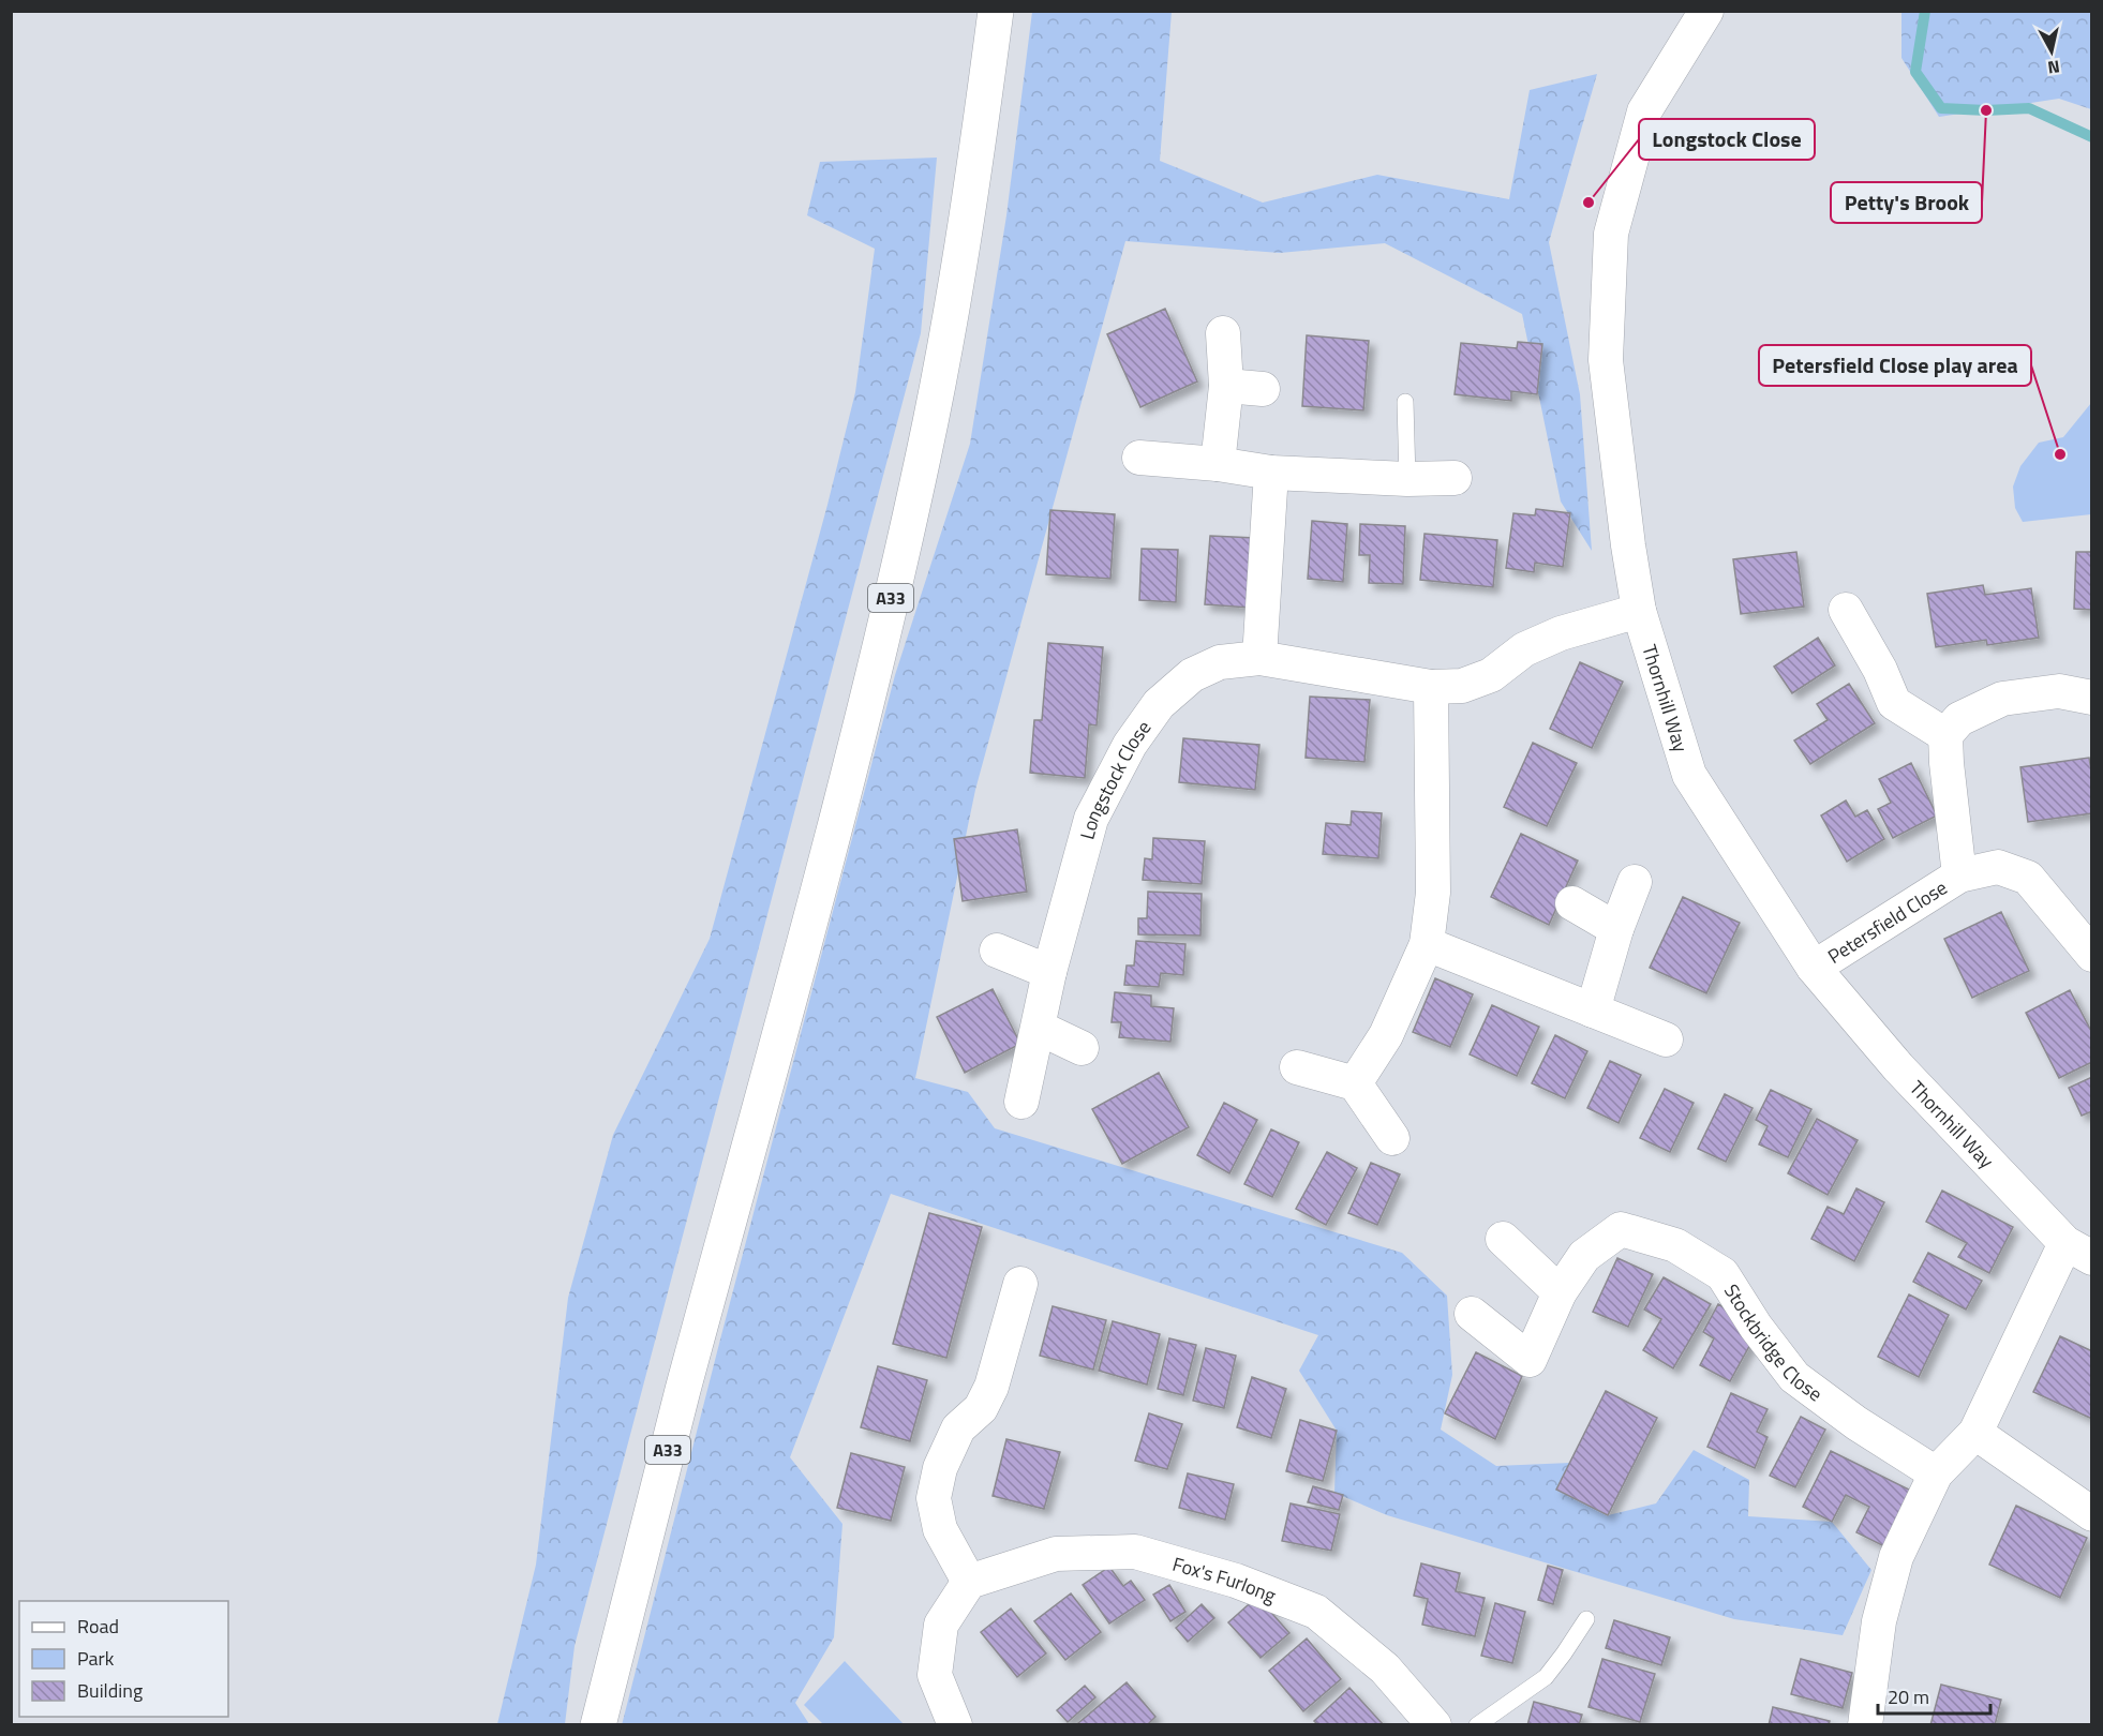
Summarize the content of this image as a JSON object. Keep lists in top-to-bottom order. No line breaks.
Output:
{"streets":{"highway":["A33"],"street":["Thornhill Way","Longstock Close","Petersfield Close","Stockbridge Close","Fox's Furlong"]},"crossings":[["Thornhill Way","Longstock Close"],["Thornhill Way","Petersfield Close"]],"places":["Petty's Brook","Longstock Close","Petersfield Close play area"],"legend":["Road","Park","Building"],"scale_bar":"20 m","north":"bottom"}
